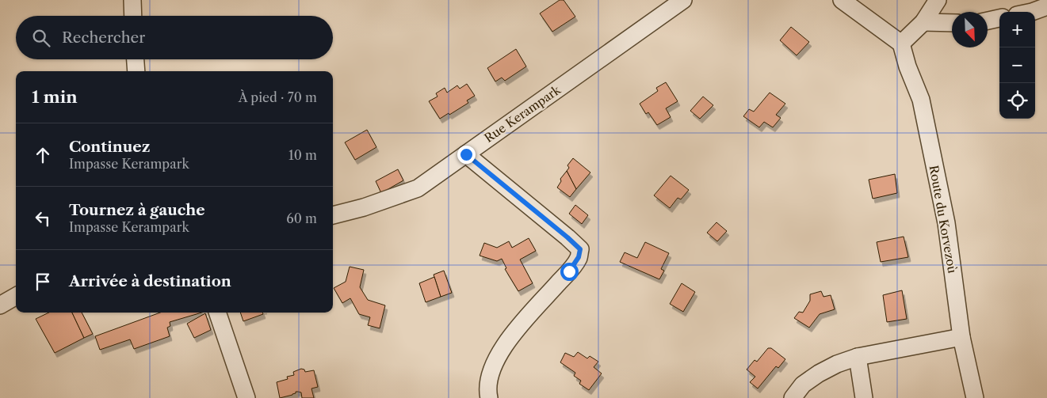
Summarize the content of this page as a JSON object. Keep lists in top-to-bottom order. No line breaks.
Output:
{"streets":{"street":["Rue Kerampark","Route du Korvezoù"]},"north":"bottom right","page":{"map_buttons":["+","−"],"search":"Rechercher","heading":["1 min","À pied · 70 m"],"list":[["Continuez","Impasse Kerampark","10 m"],["Tournez à gauche","Impasse Kerampark","60 m"],"Arrivée à destination"]}}
